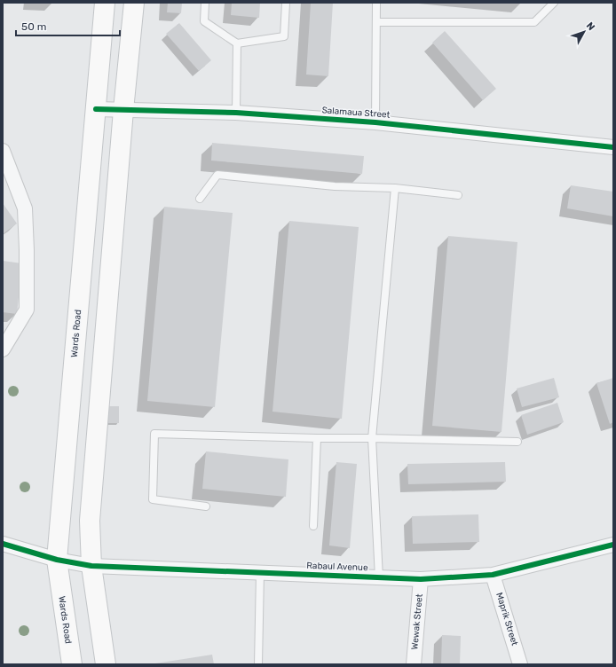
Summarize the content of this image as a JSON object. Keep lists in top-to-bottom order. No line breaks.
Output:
{"streets":{"main road":["Wards Road"],"street":["Salamaua Street","Rabaul Avenue","Maprik Street","Wewak Street"]},"crossings":[["Salamaua Street","Wards Road"],["Wards Road","Rabaul Avenue"],["Rabaul Avenue","Maprik Street"],["Rabaul Avenue","Wewak Street"]],"scale_bar":"50 m","north":"top right"}
